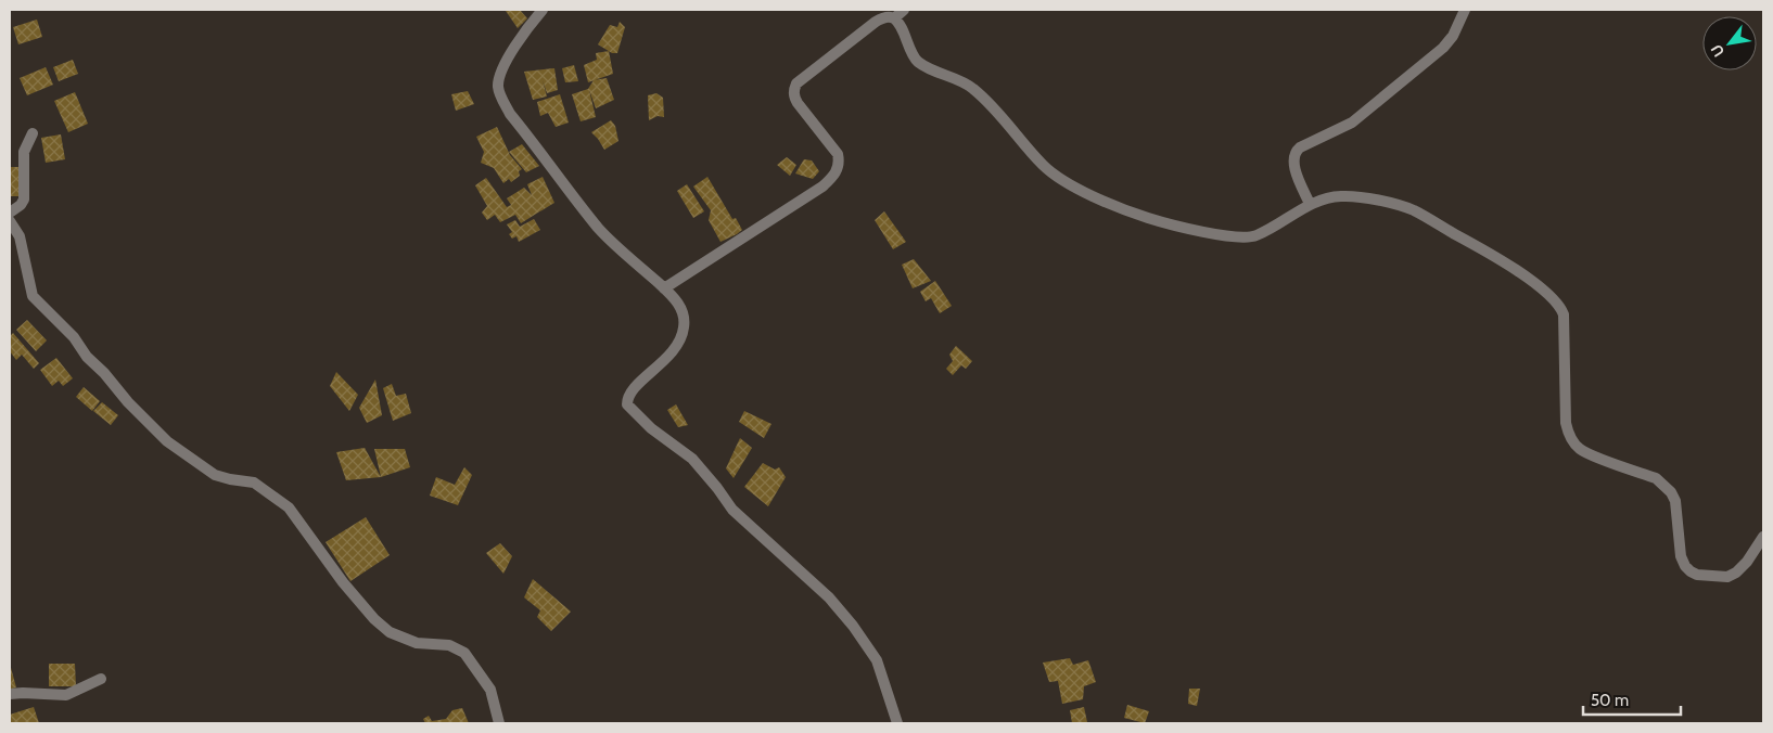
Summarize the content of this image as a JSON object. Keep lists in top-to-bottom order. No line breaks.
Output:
{"scale_bar":"50 m","north":"bottom left"}
